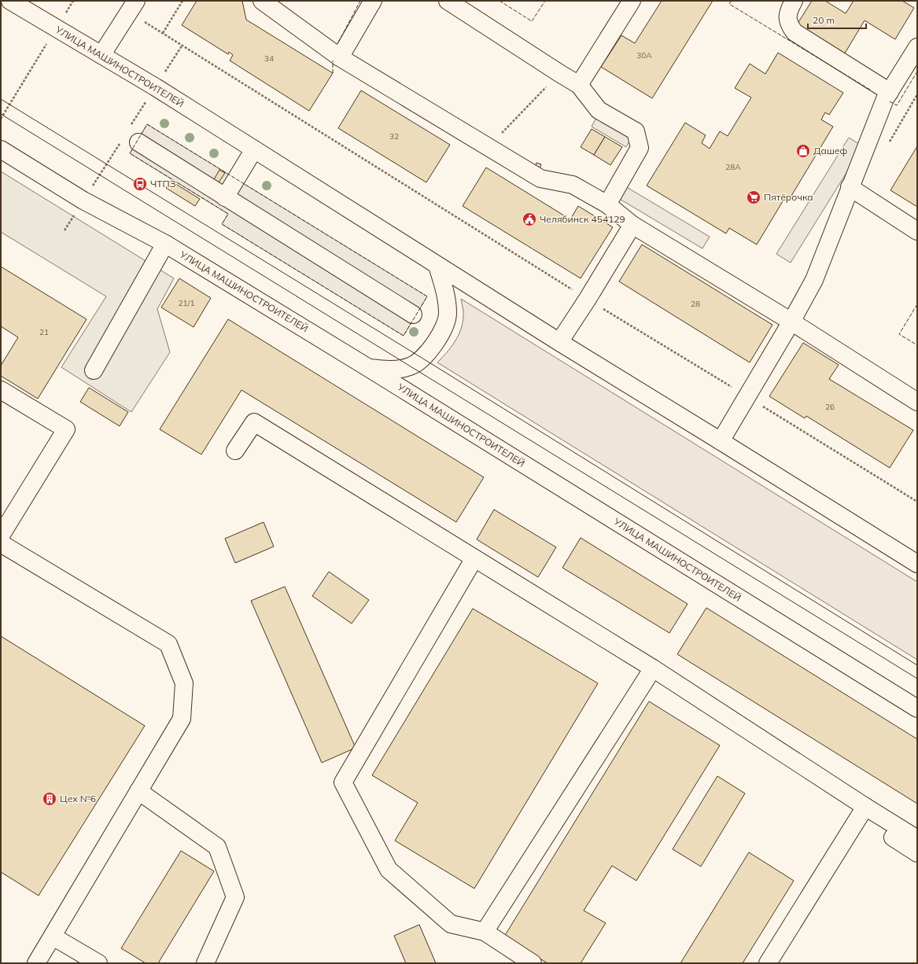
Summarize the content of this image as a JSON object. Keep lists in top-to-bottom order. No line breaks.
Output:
{"streets":{"main road":["УЛИЦА МАШИНОСТРОИТЕЛЕЙ"]},"places":{"shop":["Дашеф"],"bus stop":["ЧТПЗ"],"supermarket":["Пятёрочка"],"public building":["Челябинск 454129"],"building":["Цех №6"]},"house_numbers":["30А","34","32","28А","21/1","28","21","26"],"scale_bar":"20 m"}
